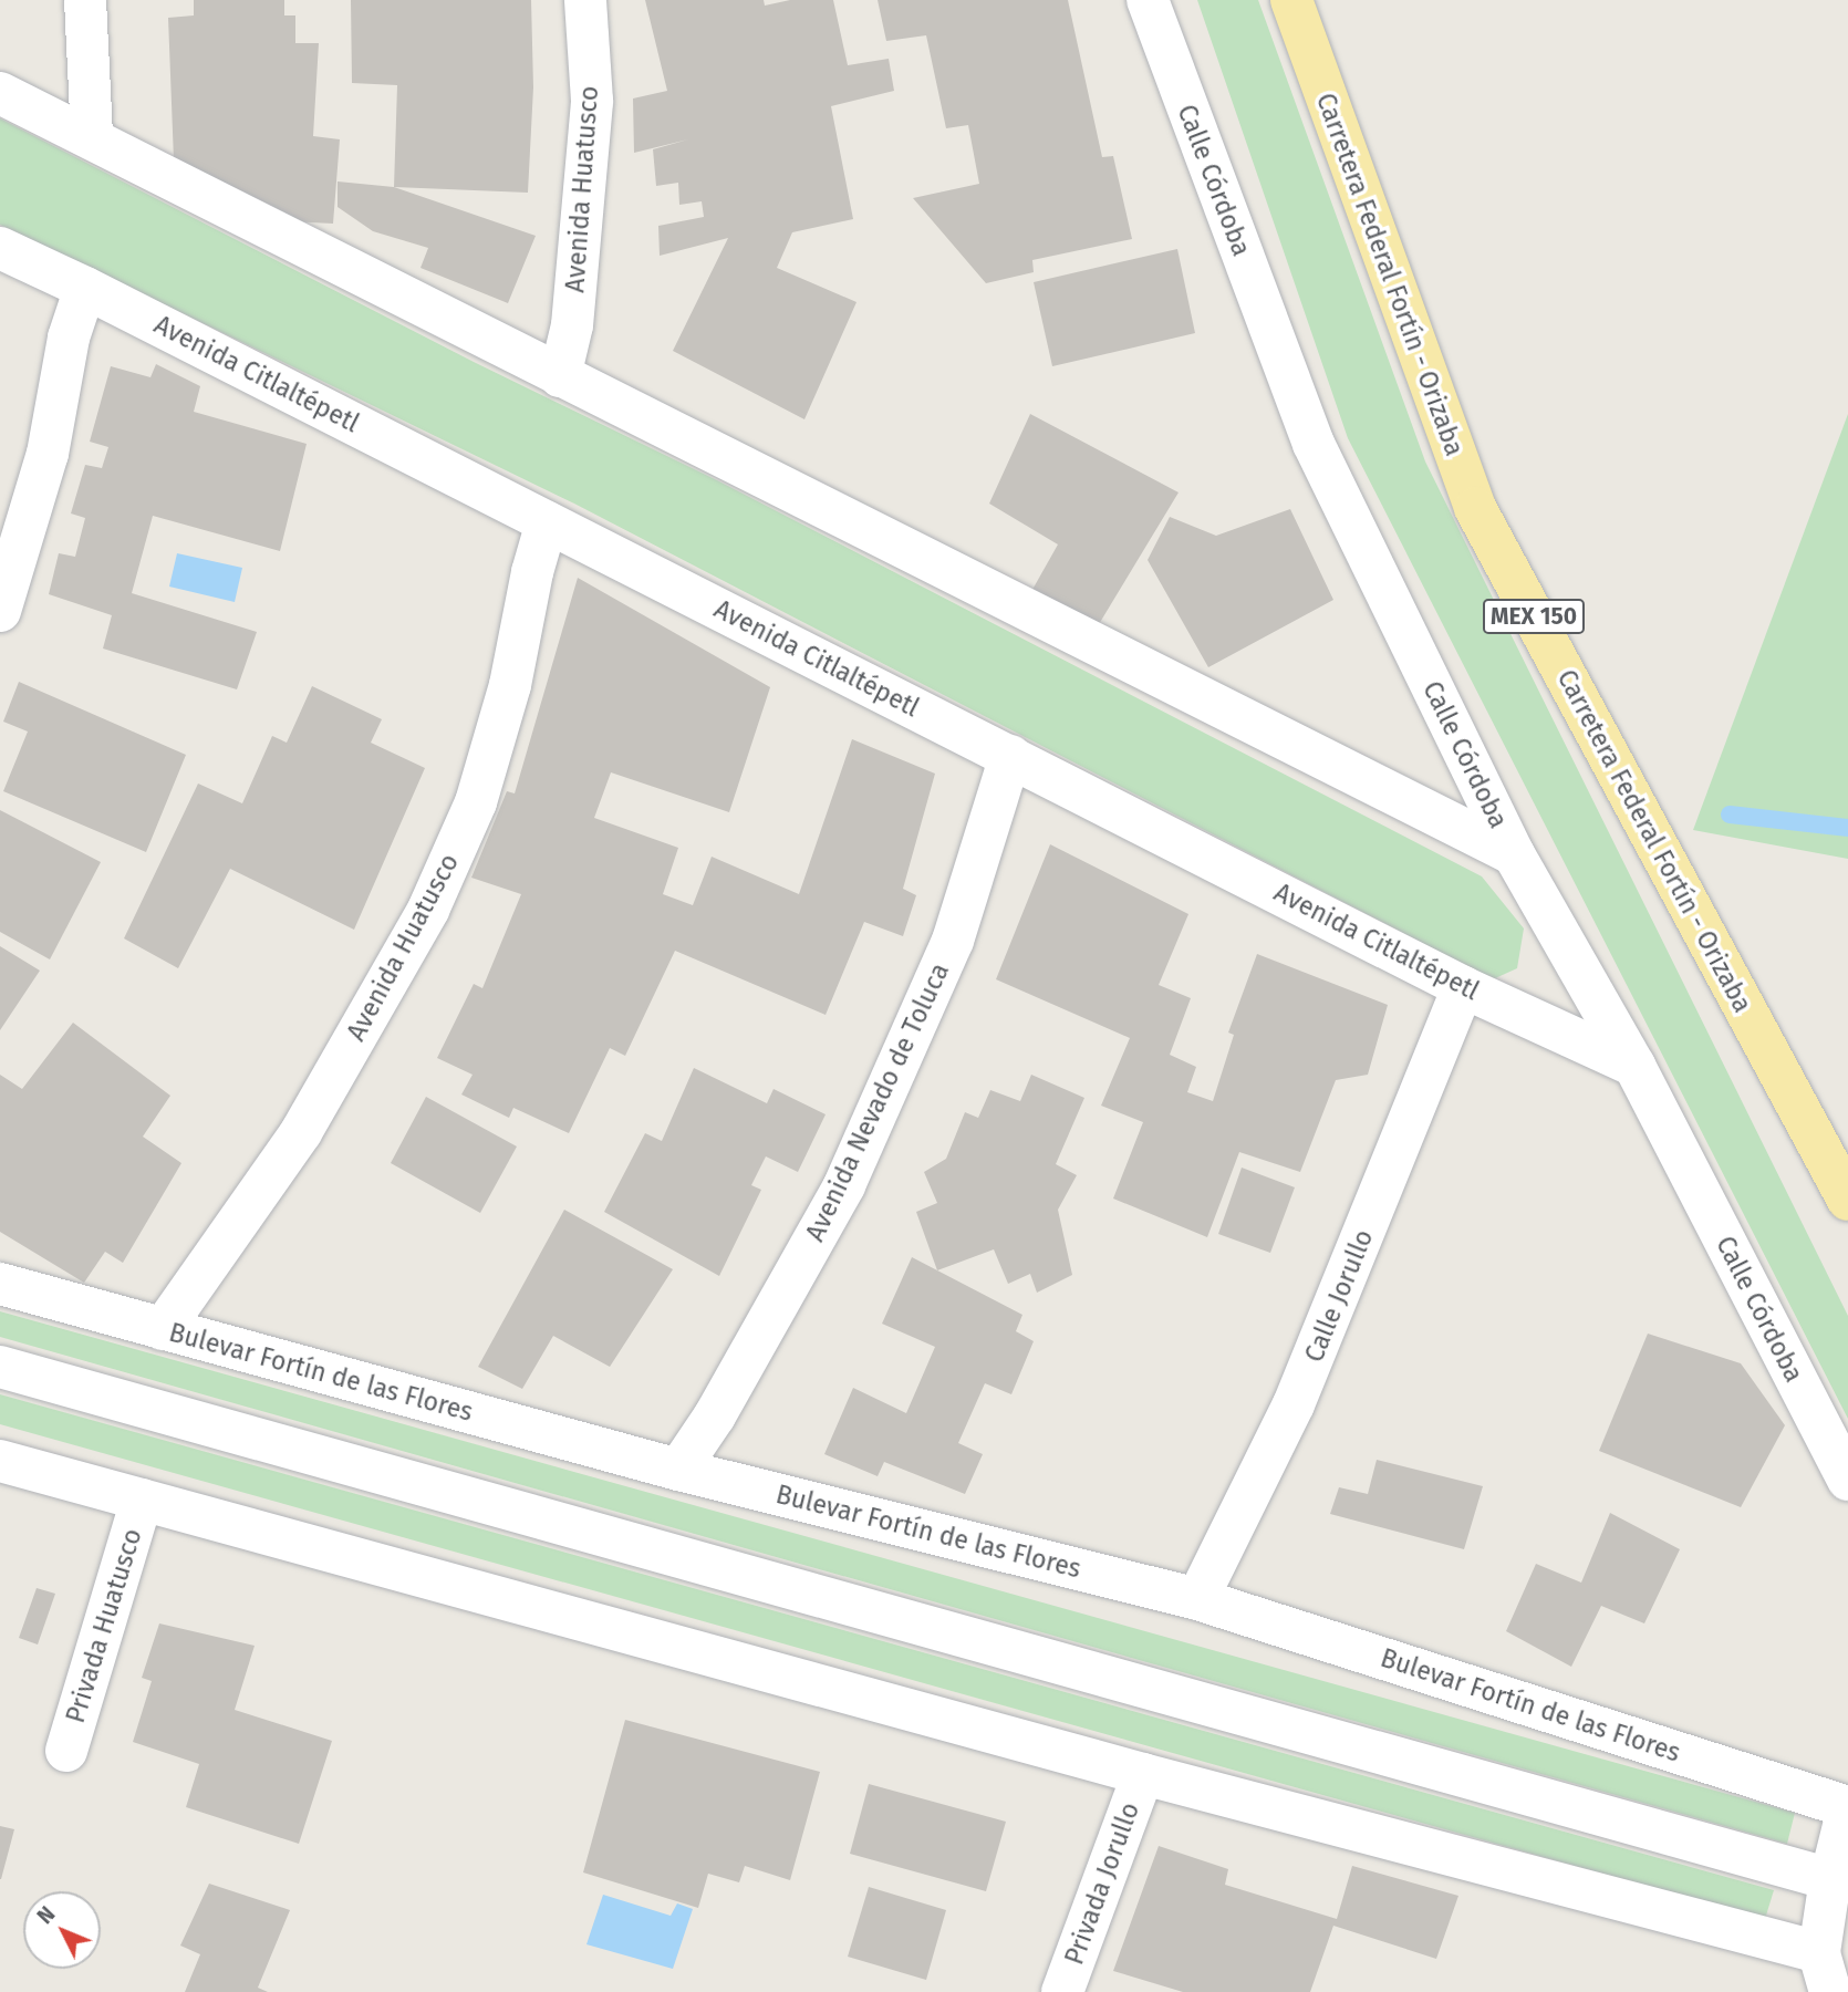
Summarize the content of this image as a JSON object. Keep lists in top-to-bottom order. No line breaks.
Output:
{"streets":{"main road":["Carretera Federal Fortín - Orizaba","MEX 150"],"street":["Calle Córdoba","Avenida Huatusco","Avenida Citlaltépetl","Avenida Nevado de Toluca","Calle Jorullo","Bulevar Fortín de las Flores","Privada Huatusco","Privada Jorullo"]},"crossings":[["Calle Córdoba","Avenida Citlaltépetl"],["Avenida Huatusco","Avenida Citlaltépetl"],["Avenida Huatusco","Bulevar Fortín de las Flores"],["Avenida Citlaltépetl","Avenida Nevado de Toluca"],["Avenida Citlaltépetl","Calle Jorullo"],["Avenida Nevado de Toluca","Bulevar Fortín de las Flores"],["Calle Jorullo","Bulevar Fortín de las Flores"]],"north":"top left"}
